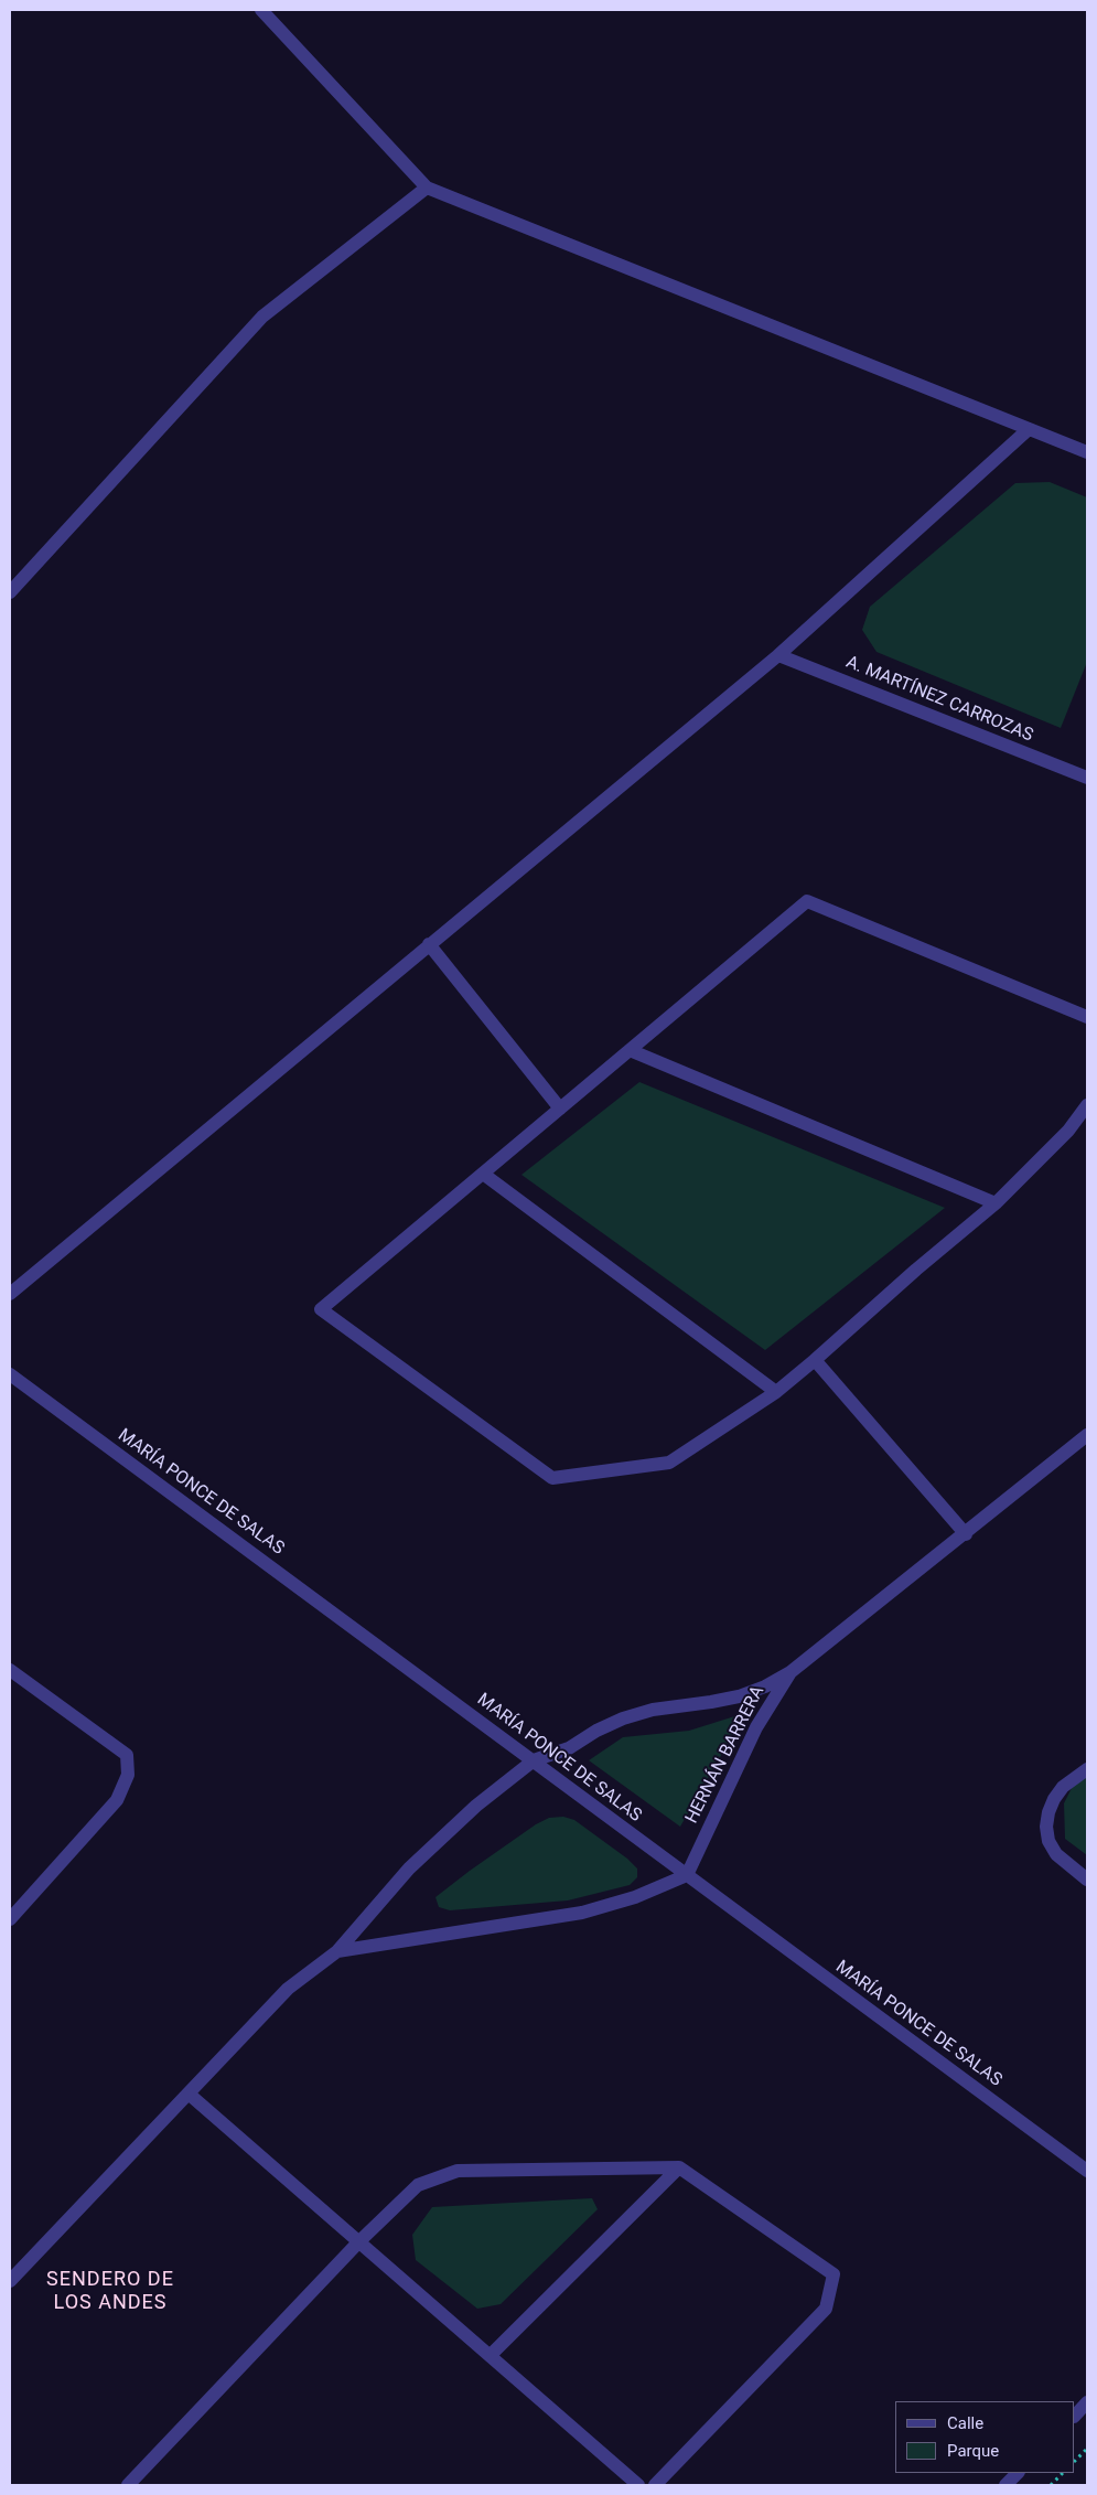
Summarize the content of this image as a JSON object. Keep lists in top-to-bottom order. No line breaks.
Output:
{"streets":{"street":["A. MARTÍNEZ CARROZAS","MARÍA PONCE DE SALAS","HERNÁN BARRERA"]},"crossings":[["MARÍA PONCE DE SALAS","HERNÁN BARRERA"]],"districts":["SENDERO DE LOS ANDES"],"legend":["Calle","Parque"]}
